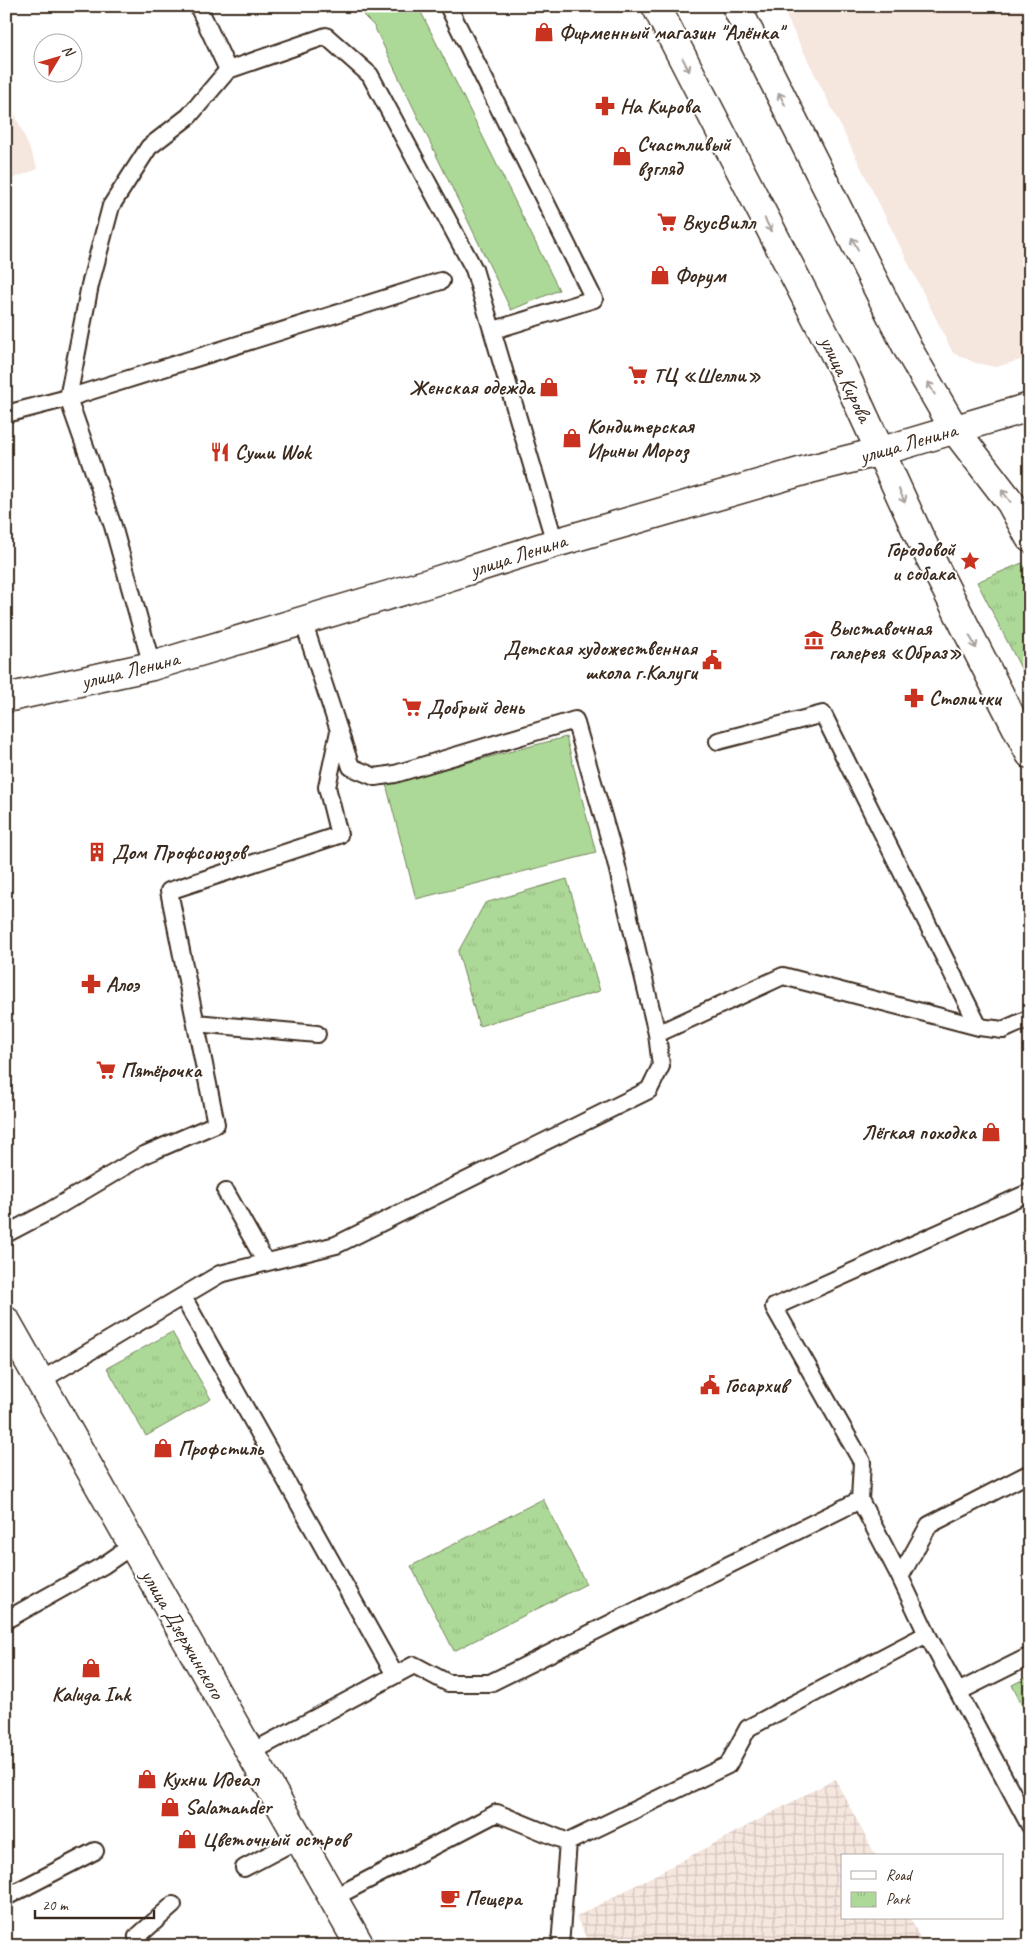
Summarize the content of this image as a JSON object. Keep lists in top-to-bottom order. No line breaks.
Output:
{"streets":{"main road":["улица Кирова","улица Ленина","улица Дзержинского"]},"crossings":[["улица Кирова","улица Ленина"]],"places":{"shop":["Фирменный магазин \"Алёнка\"","Счастливый взгляд","Форум","Женская одежда","Кондитерская Ирины Мороз","Лёгкая походка","Профстиль","Kaluga Ink","Кухни Идеал","Salamander","Цветочный остров"],"pharmacy":["На Кирова","Столички","Алоэ"],"supermarket":["ВкусВилл","ТЦ «Шелли»","Добрый день","Пятёрочка"],"restaurant":["Суши Wok"],"place":["Городовой и собака"],"museum":["Выставочная галерея «Образ»"],"public building":["Детская художественная школа г.Калуги","Госархив"],"building":["Дом Профсоюзов"],"cafe":["Пещера"]},"legend":["Road","Park"],"scale_bar":"20 m","north":"top right"}
